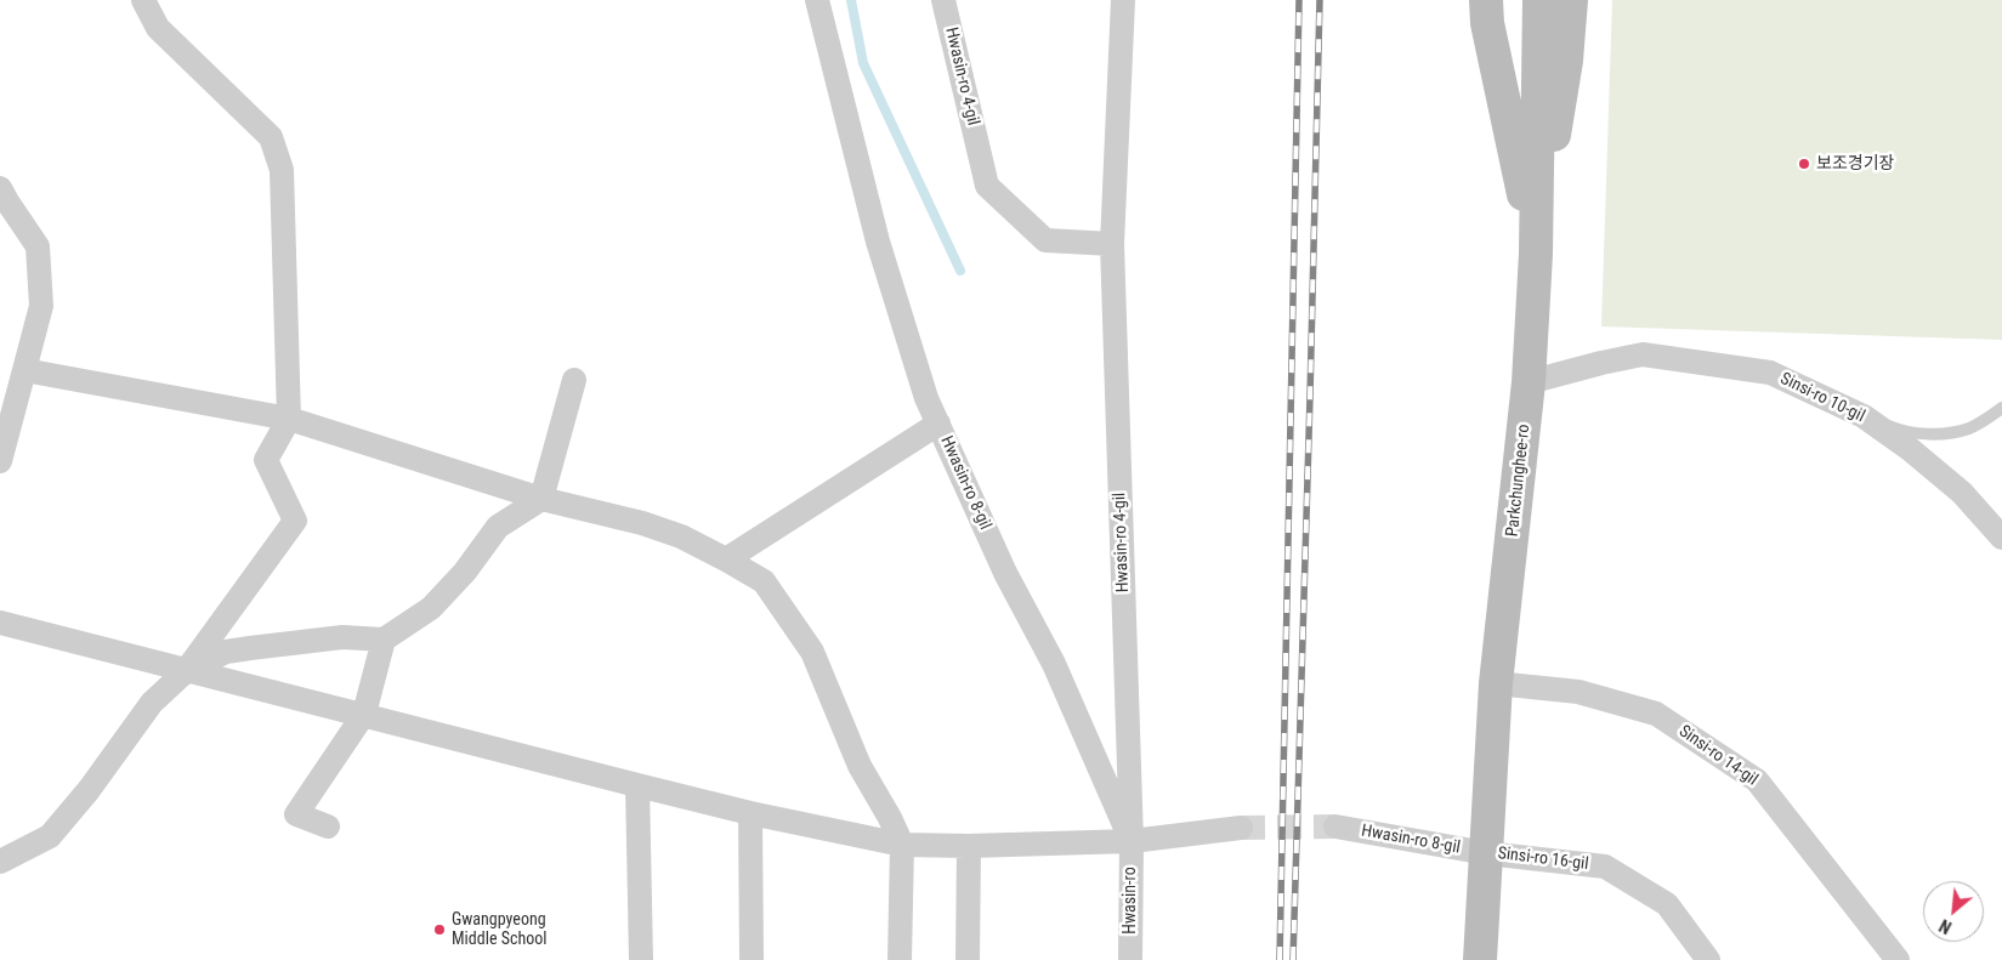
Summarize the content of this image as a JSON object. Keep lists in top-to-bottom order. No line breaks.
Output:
{"streets":{"street":["Hwasin-ro 4-gil","Sinsi-ro 10-gil","Parkchunghee-ro","Hwasin-ro 8-gil","Sinsi-ro 14-gil","Sinsi-ro 16-gil","Hwasin-ro"]},"crossings":[["Hwasin-ro 4-gil","Hwasin-ro 8-gil"],["Hwasin-ro 4-gil","Hwasin-ro"],["Sinsi-ro 10-gil","Parkchunghee-ro"],["Parkchunghee-ro","Hwasin-ro 8-gil"],["Parkchunghee-ro","Sinsi-ro 14-gil"],["Parkchunghee-ro","Sinsi-ro 16-gil"],["Hwasin-ro 8-gil","Sinsi-ro 16-gil"],["Hwasin-ro 8-gil","Hwasin-ro"]],"places":["보조경기장","Gwangpyeong Middle School"],"north":"bottom left"}
